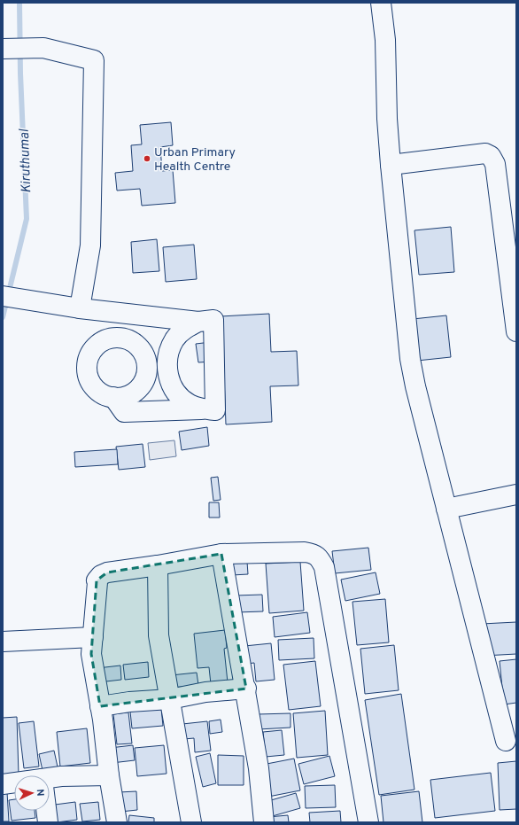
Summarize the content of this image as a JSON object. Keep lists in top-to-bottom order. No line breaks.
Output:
{"water":["Kiruthumal"],"places":["Urban Primary Health Centre"],"north":"right"}
